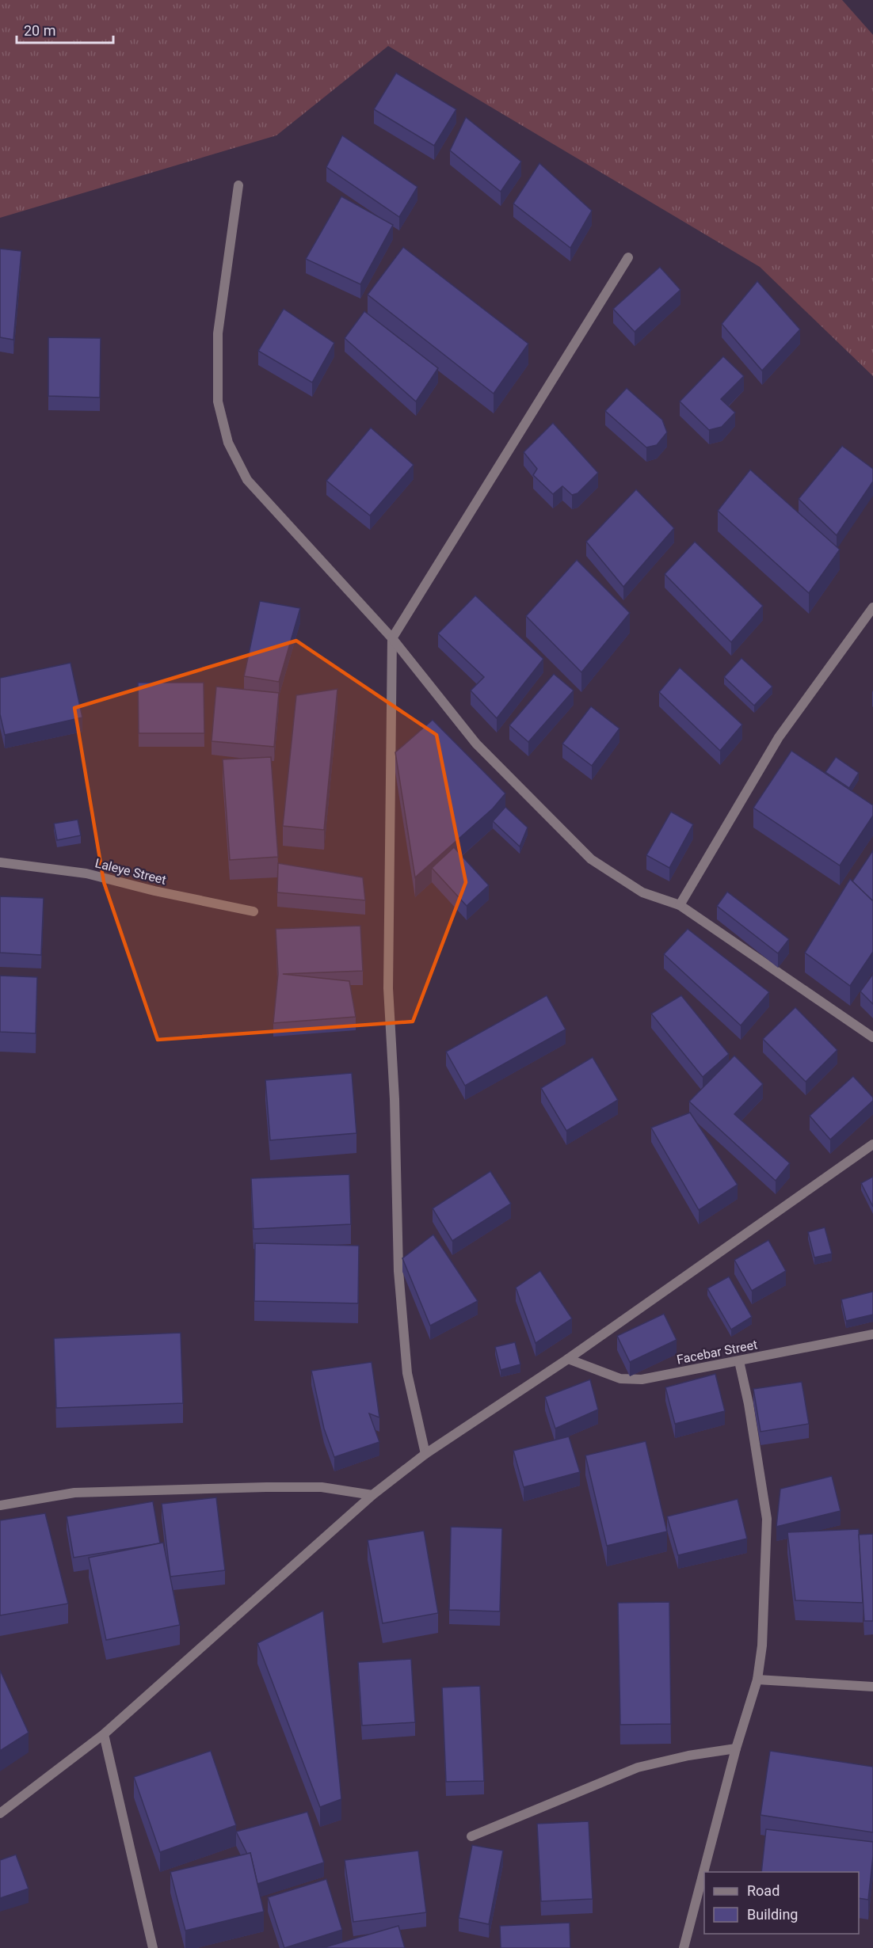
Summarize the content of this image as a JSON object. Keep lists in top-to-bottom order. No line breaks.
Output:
{"streets":{"street":["Laleye Street","Facebar Street"]},"legend":["Road","Building"],"scale_bar":"20 m"}
